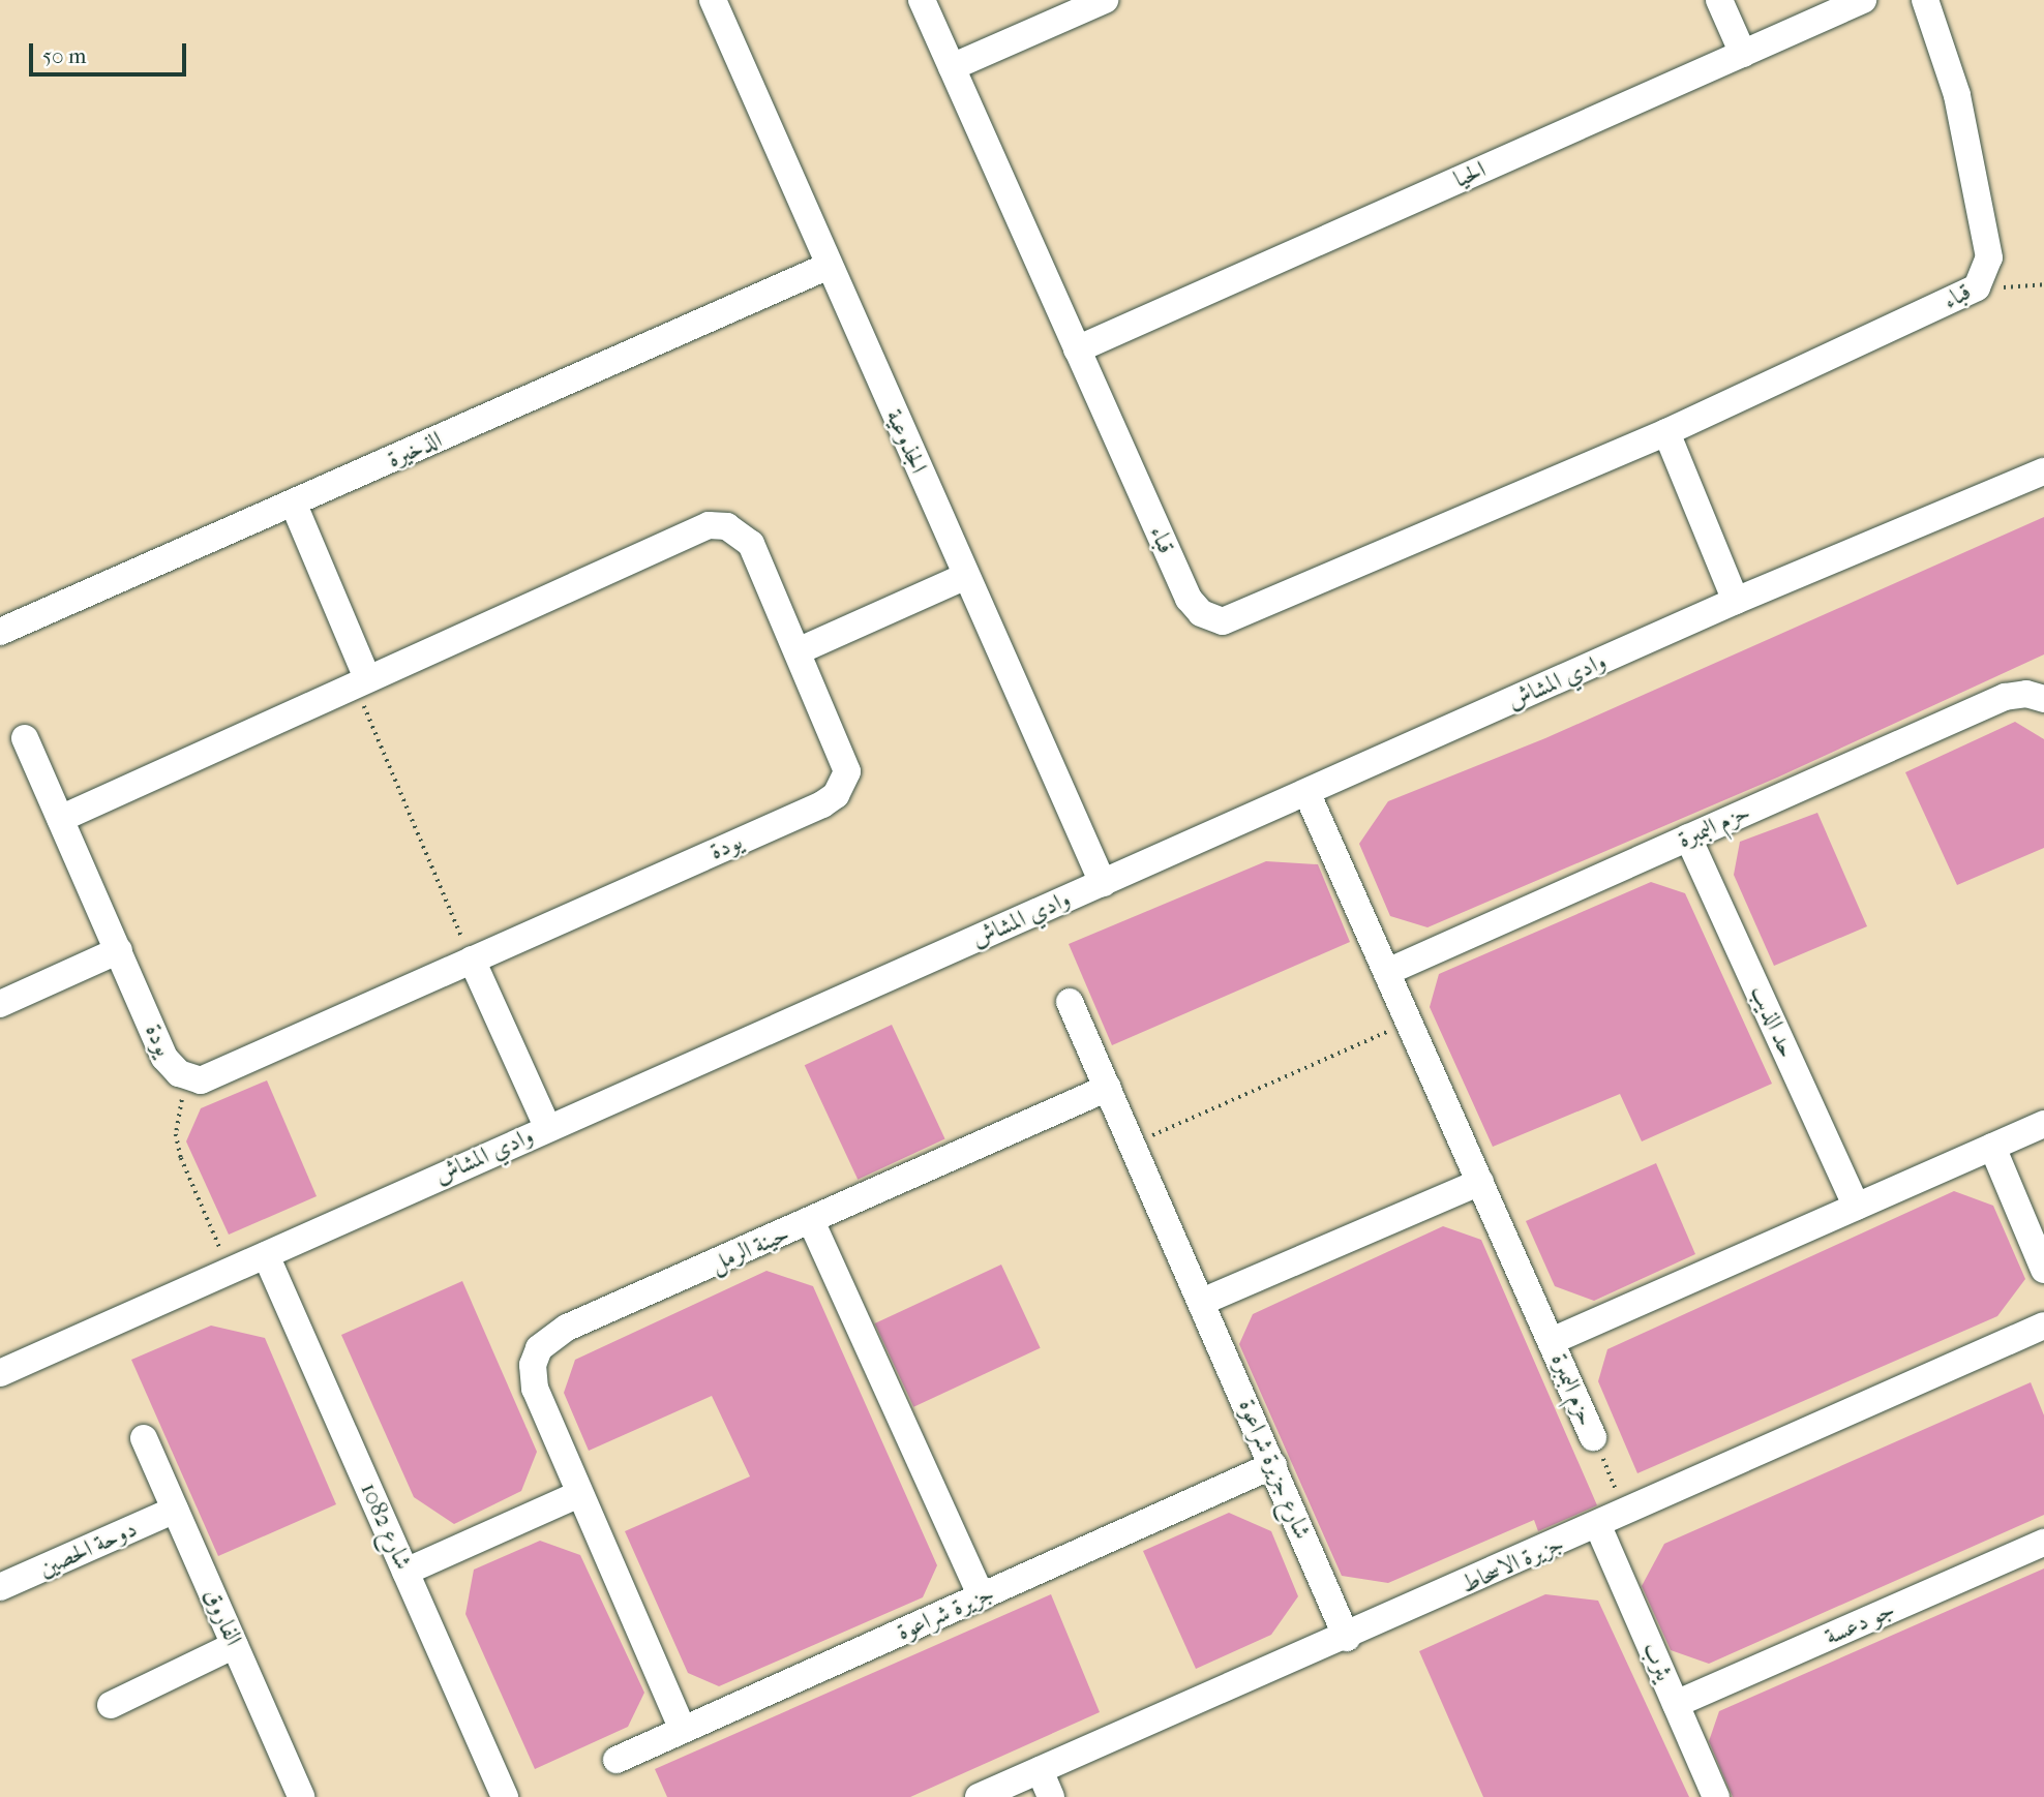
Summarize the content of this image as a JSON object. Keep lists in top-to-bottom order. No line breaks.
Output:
{"streets":{"street":["الحيا","قباء","الجذوعية","الذخيرة","وادي المشاش","حزم البمبرة","يودة","حد الذيب","حينة الرمل","شارع جزيرة شراعوة","شارع 1082","دوحة الحصين","جزيرة الاسحاط","جزيرة شراعوة","الفاروق","جو دعسة","يثرب"]},"crossings":[["الحيا","قباء"],["الجذوعية","الذخيرة"],["الجذوعية","وادي المشاش"],["وادي المشاش","حزم البمبرة"],["وادي المشاش","شارع 1082"],["حزم البمبرة","حد الذيب"],["حينة الرمل","جزيرة شراعوة"],["شارع جزيرة شراعوة","جزيرة الاسحاط"],["شارع جزيرة شراعوة","جزيرة شراعوة"],["دوحة الحصين","الفاروق"],["جزيرة الاسحاط","يثرب"],["جو دعسة","يثرب"]],"scale_bar":"50 m"}
